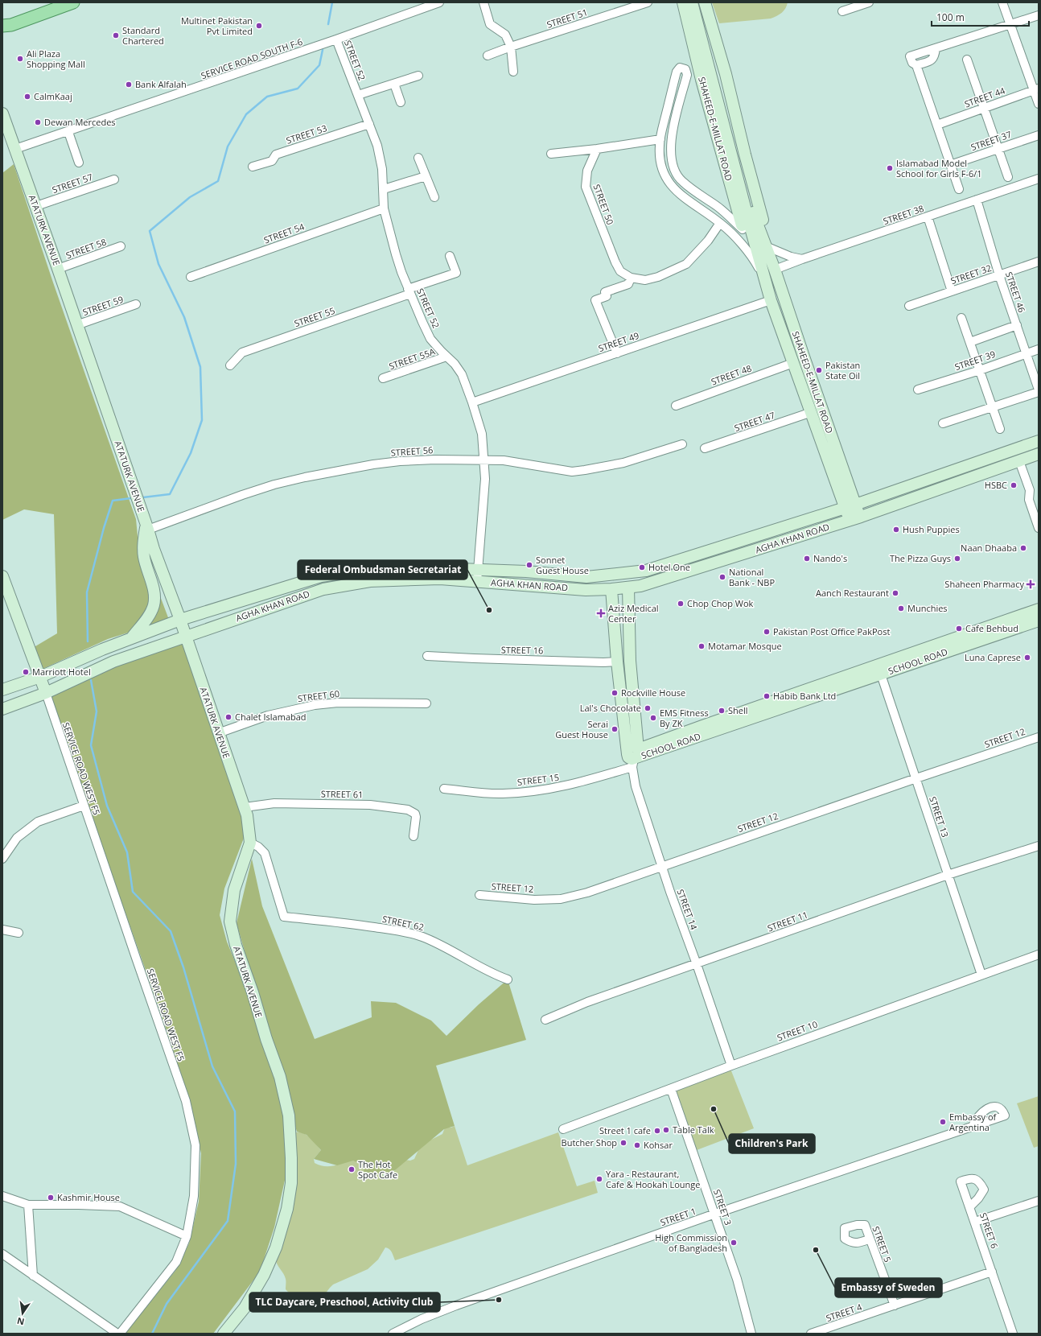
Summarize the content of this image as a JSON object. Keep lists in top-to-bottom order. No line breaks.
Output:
{"streets":{"street":["STREET 51","SERVICE ROAD SOUTH F-6","STREET 52","STREET 44","SHAHEED-E-MILLAT ROAD","STREET 53","STREET 37","STREET 57","STREET 50","STREET 38","ATATURK AVENUE","STREET 54","STREET 58","STREET 32","STREET 46","STREET 59","STREET 55","STREET 49","STREET 55A","STREET 39","STREET 48","STREET 47","STREET 56","AGHA KHAN ROAD","STREET 16","SCHOOL ROAD","STREET 60","STREET 12","SERVICE ROAD WEST F5","STREET 15","STREET 61","STREET 13","STREET 14","STREET 11","STREET 62","STREET 10","STREET 3","STREET 1","STREET 6","STREET 5","STREET 4"]},"crossings":[["SERVICE ROAD SOUTH F-6","STREET 52"],["SERVICE ROAD SOUTH F-6","ATATURK AVENUE"],["STREET 52","STREET 53"],["STREET 52","STREET 54"],["STREET 52","STREET 55"],["STREET 52","STREET 49"],["STREET 52","STREET 55A"],["STREET 52","STREET 56"],["STREET 52","AGHA KHAN ROAD"],["SHAHEED-E-MILLAT ROAD","STREET 38"],["SHAHEED-E-MILLAT ROAD","STREET 49"],["SHAHEED-E-MILLAT ROAD","STREET 48"],["SHAHEED-E-MILLAT ROAD","STREET 47"],["SHAHEED-E-MILLAT ROAD","AGHA KHAN ROAD"],["STREET 57","ATATURK AVENUE"],["STREET 38","STREET 46"],["ATATURK AVENUE","STREET 58"],["ATATURK AVENUE","STREET 59"],["ATATURK AVENUE","STREET 56"],["ATATURK AVENUE","AGHA KHAN ROAD"],["ATATURK AVENUE","STREET 60"],["ATATURK AVENUE","STREET 61"],["ATATURK AVENUE","STREET 62"],["STREET 32","STREET 46"],["STREET 46","STREET 39"],["AGHA KHAN ROAD","SCHOOL ROAD"],["AGHA KHAN ROAD","SERVICE ROAD WEST F5"],["STREET 16","SCHOOL ROAD"],["SCHOOL ROAD","STREET 15"],["SCHOOL ROAD","STREET 13"],["SCHOOL ROAD","STREET 14"],["STREET 12","STREET 13"],["STREET 12","STREET 14"],["STREET 15","STREET 14"],["STREET 13","STREET 11"],["STREET 13","STREET 10"],["STREET 14","STREET 11"],["STREET 14","STREET 10"],["STREET 10","STREET 3"],["STREET 3","STREET 1"],["STREET 6","STREET 4"],["STREET 5","STREET 4"]],"places":{"other":["Multinet Pakistan Pvt Limited","Standard Chartered","Ali Plaza Shopping Mall","Bank Alfalah","CalmKaaj","Dewan Mercedes","Islamabad Model School for Girls F-6/1","Pakistan State Oil","HSBC","Hush Puppies","Naan Dhaaba","Nando's","The Pizza Guys","Sonnet Guest House","Hotel One","National Bank - NBP","Aanch Restaurant","Chop Chop Wok","Munchies","Federal Ombudsman Secretariat","Cafe Behbud","Pakistan Post Office PakPost","Motamar Mosque","Luna Caprese","Marriott Hotel","Rockville House","Habib Bank Ltd","Lal's Chocolate","Shell","Chalet Islamabad","EMS Fitness By ZK","Serai Guest House","Children's Park","Embassy of Argentina","Table Talk","Street 1 cafe","Butcher Shop","Kohsar","The Hot Spot Cafe","Yara - Restaurant, Cafe & Hookah Lounge","Kashmir House","High Commission of Bangladesh","Embassy of Sweden","TLC Daycare, Preschool, Activity Club"],"health":["Shaheen Pharmacy","Aziz Medical Center"]},"scale_bar":"100 m","north":"bottom"}
